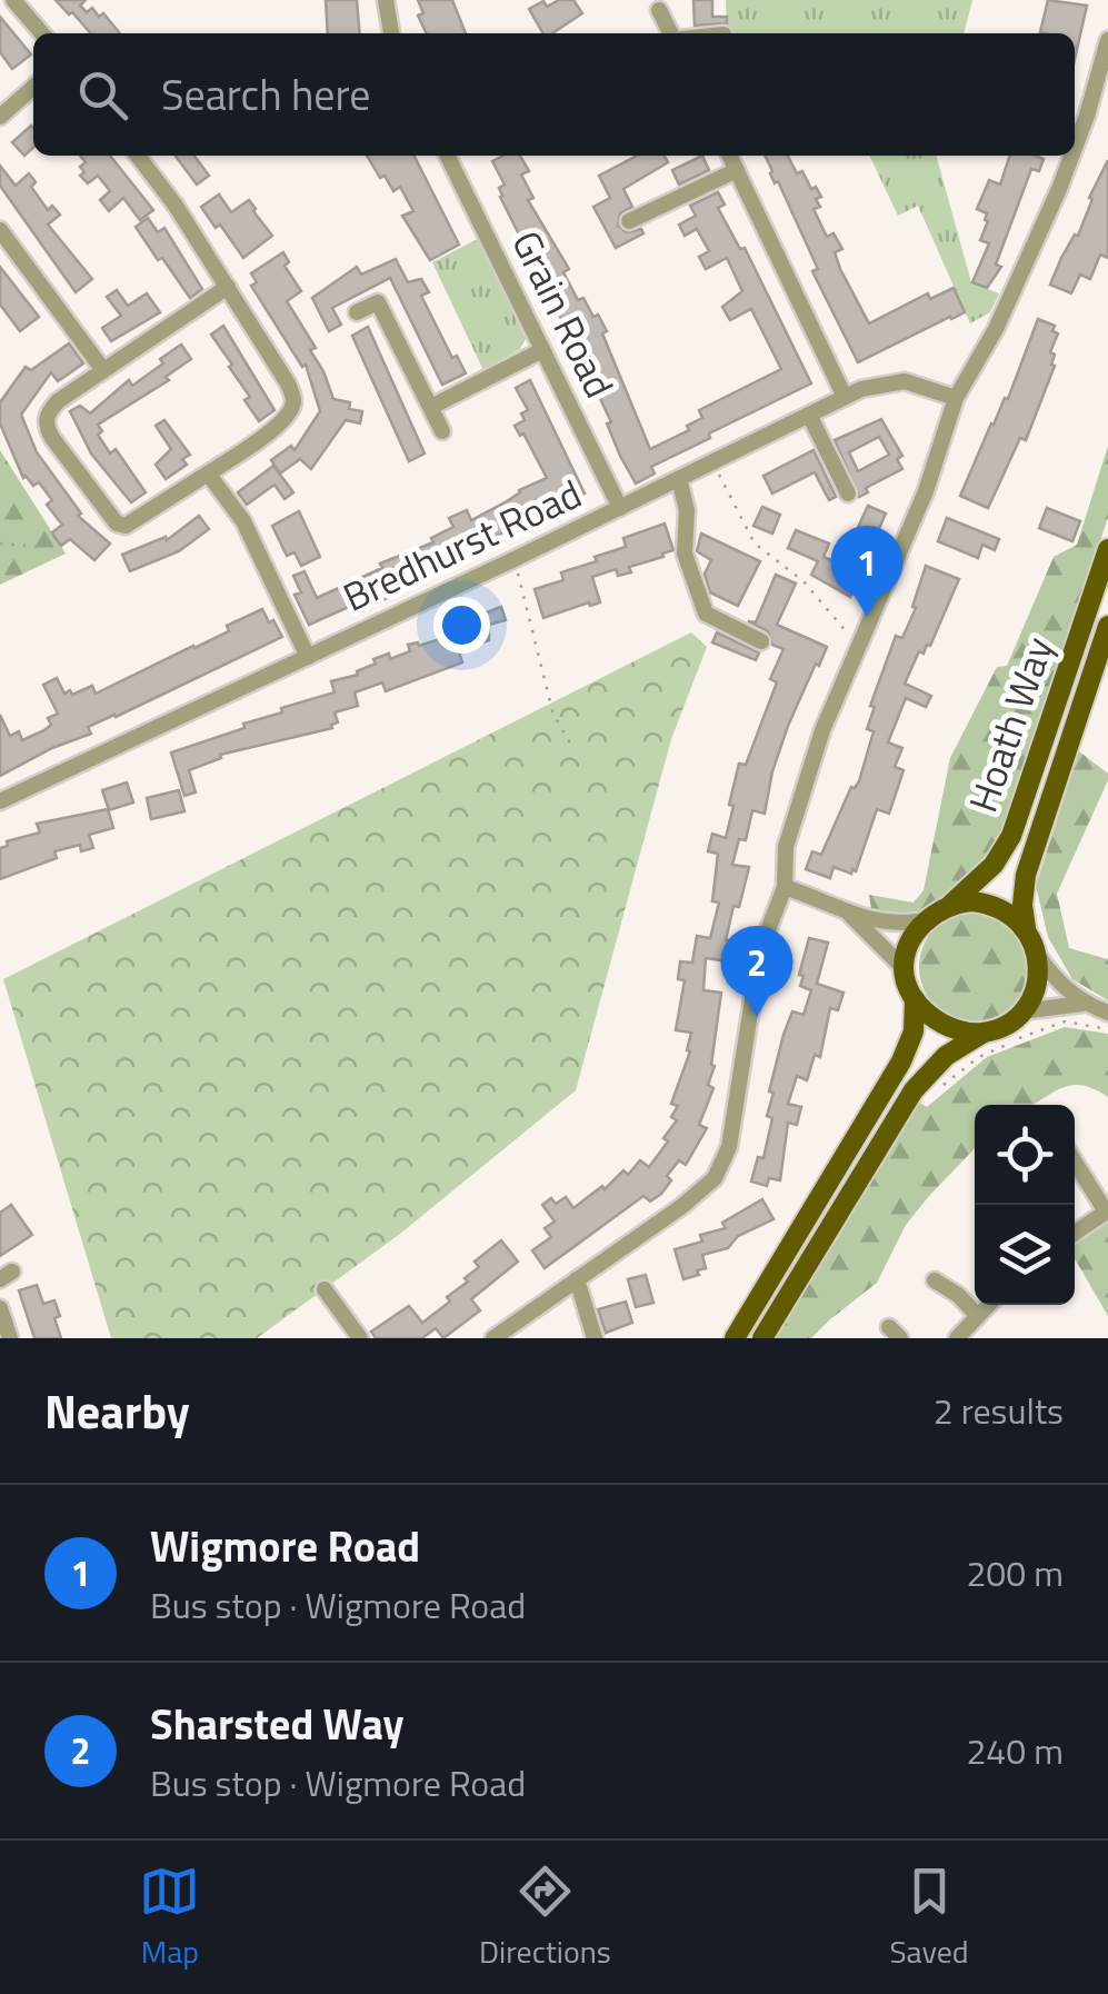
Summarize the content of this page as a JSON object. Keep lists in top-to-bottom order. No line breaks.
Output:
{"streets":{"main road":["Hoath Way"],"street":["Grain Road","Bredhurst Road"]},"crossings":[["Grain Road","Bredhurst Road"]],"page":{"search":"Search here","pins":["1","2"],"heading":["Nearby","2 results"],"list":[{"mark":"1","name":"Wigmore Road","note":"Bus stop · Wigmore Road","value":"200 m"},{"mark":"2","name":"Sharsted Way","note":"Bus stop · Wigmore Road","value":"240 m"}],"nav":["Map","Directions","Saved"]}}
